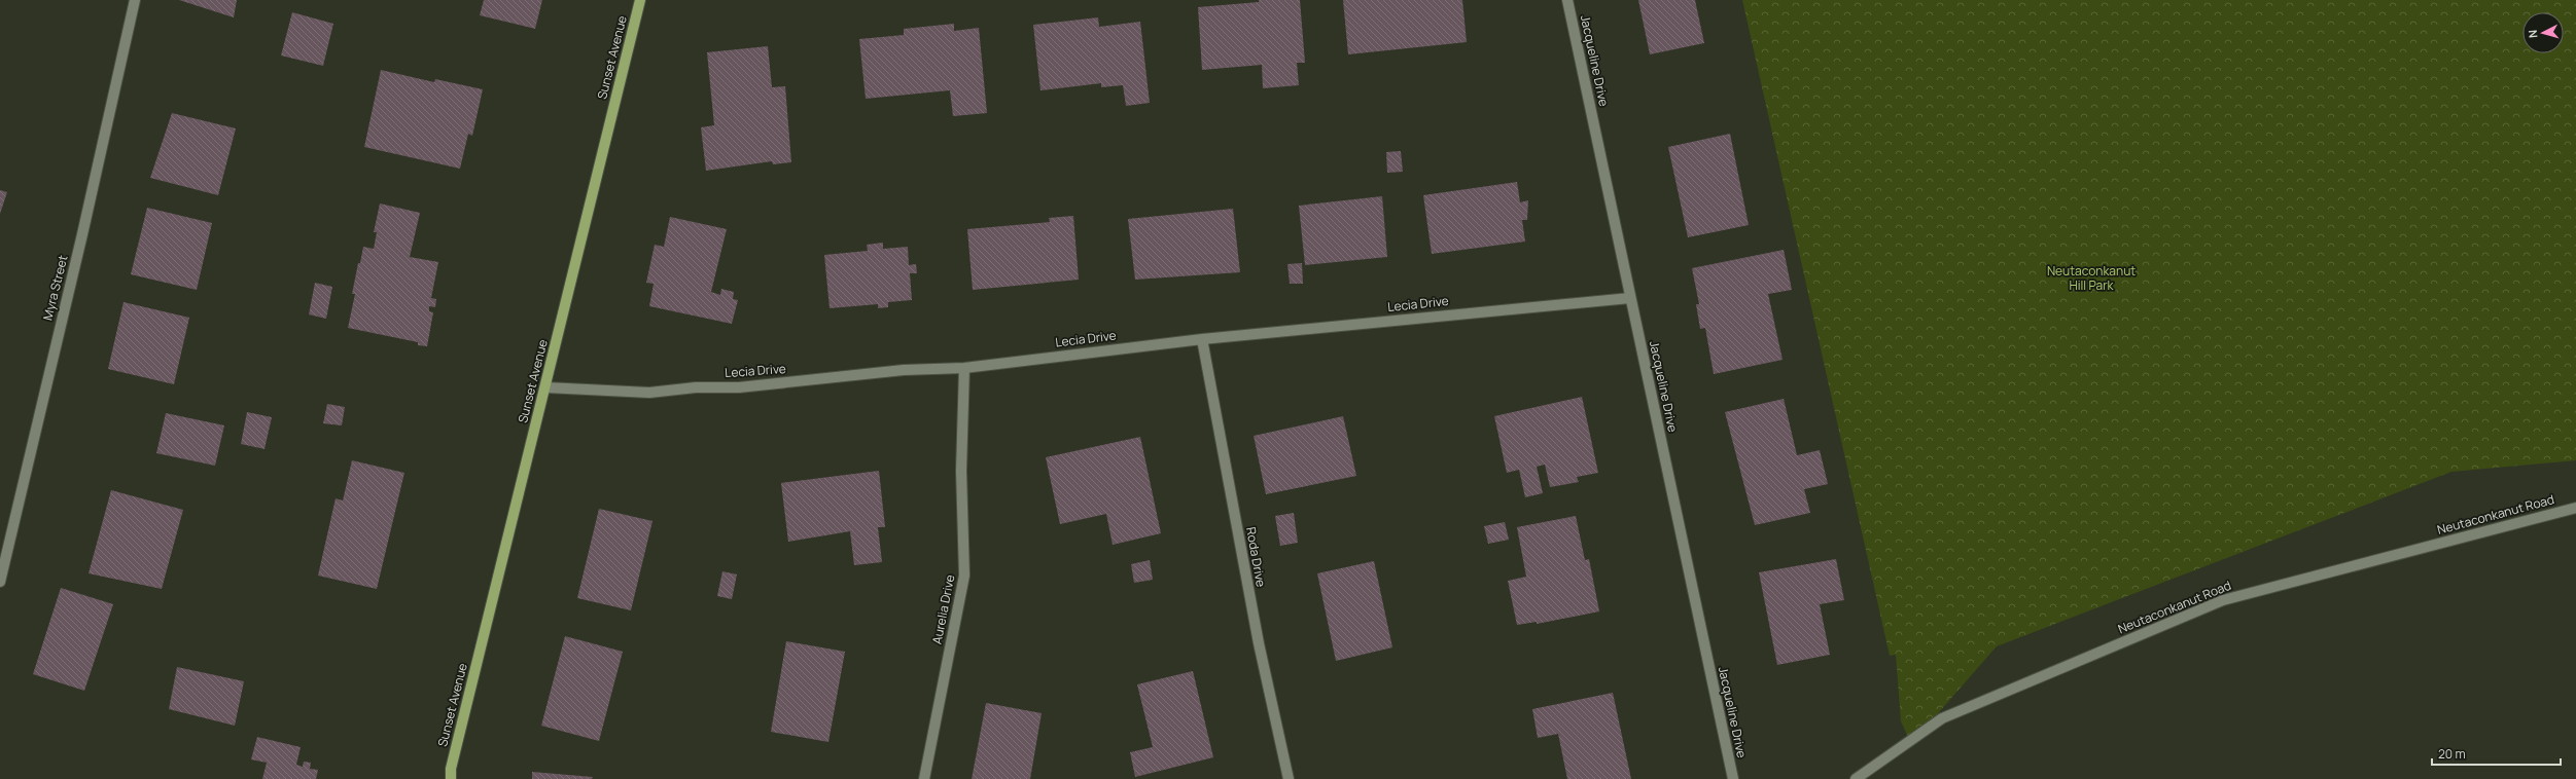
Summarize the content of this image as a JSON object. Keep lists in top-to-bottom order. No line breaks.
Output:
{"streets":{"main road":["Sunset Avenue"],"street":["Jacqueline Drive","Myra Street","Lecia Drive","Neutaconkanut Road","Roda Drive","Aurelia Drive"]},"crossings":[["Sunset Avenue","Lecia Drive"],["Jacqueline Drive","Lecia Drive"],["Lecia Drive","Roda Drive"],["Lecia Drive","Aurelia Drive"]],"parks":["Neutaconkanut Hill Park"],"scale_bar":"20 m","north":"left"}
